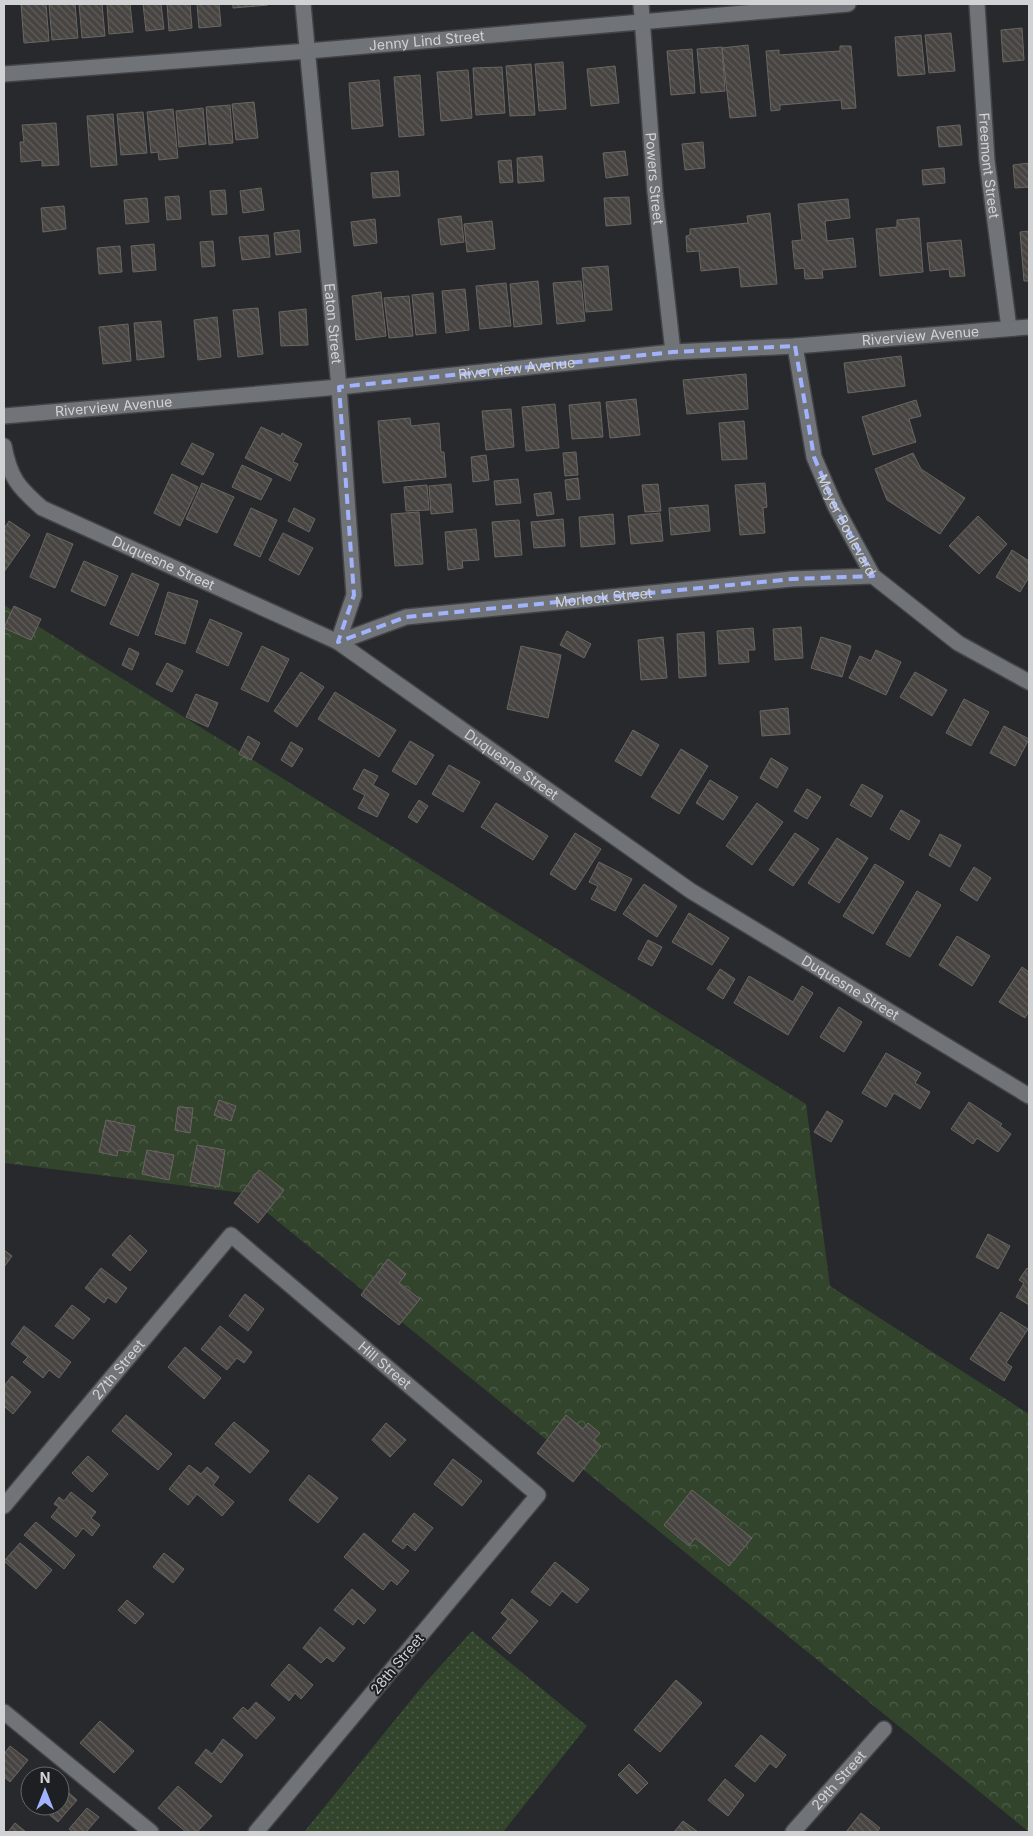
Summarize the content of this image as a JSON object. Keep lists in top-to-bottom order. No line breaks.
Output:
{"streets":{"street":["Jenny Lind Street","Freemont Street","Powers Street","Eaton Street","Riverview Avenue","Meyer Boulevard","Duquesne Street","Morlock Street","Hill Street","27th Street","28th Street","29th Street"]},"crossings":[["Jenny Lind Street","Powers Street"],["Jenny Lind Street","Eaton Street"],["Freemont Street","Riverview Avenue"],["Powers Street","Riverview Avenue"],["Eaton Street","Riverview Avenue"],["Eaton Street","Duquesne Street"],["Eaton Street","Morlock Street"],["Riverview Avenue","Meyer Boulevard"],["Meyer Boulevard","Morlock Street"],["Duquesne Street","Morlock Street"],["Hill Street","27th Street"],["Hill Street","28th Street"]],"north":"top"}
